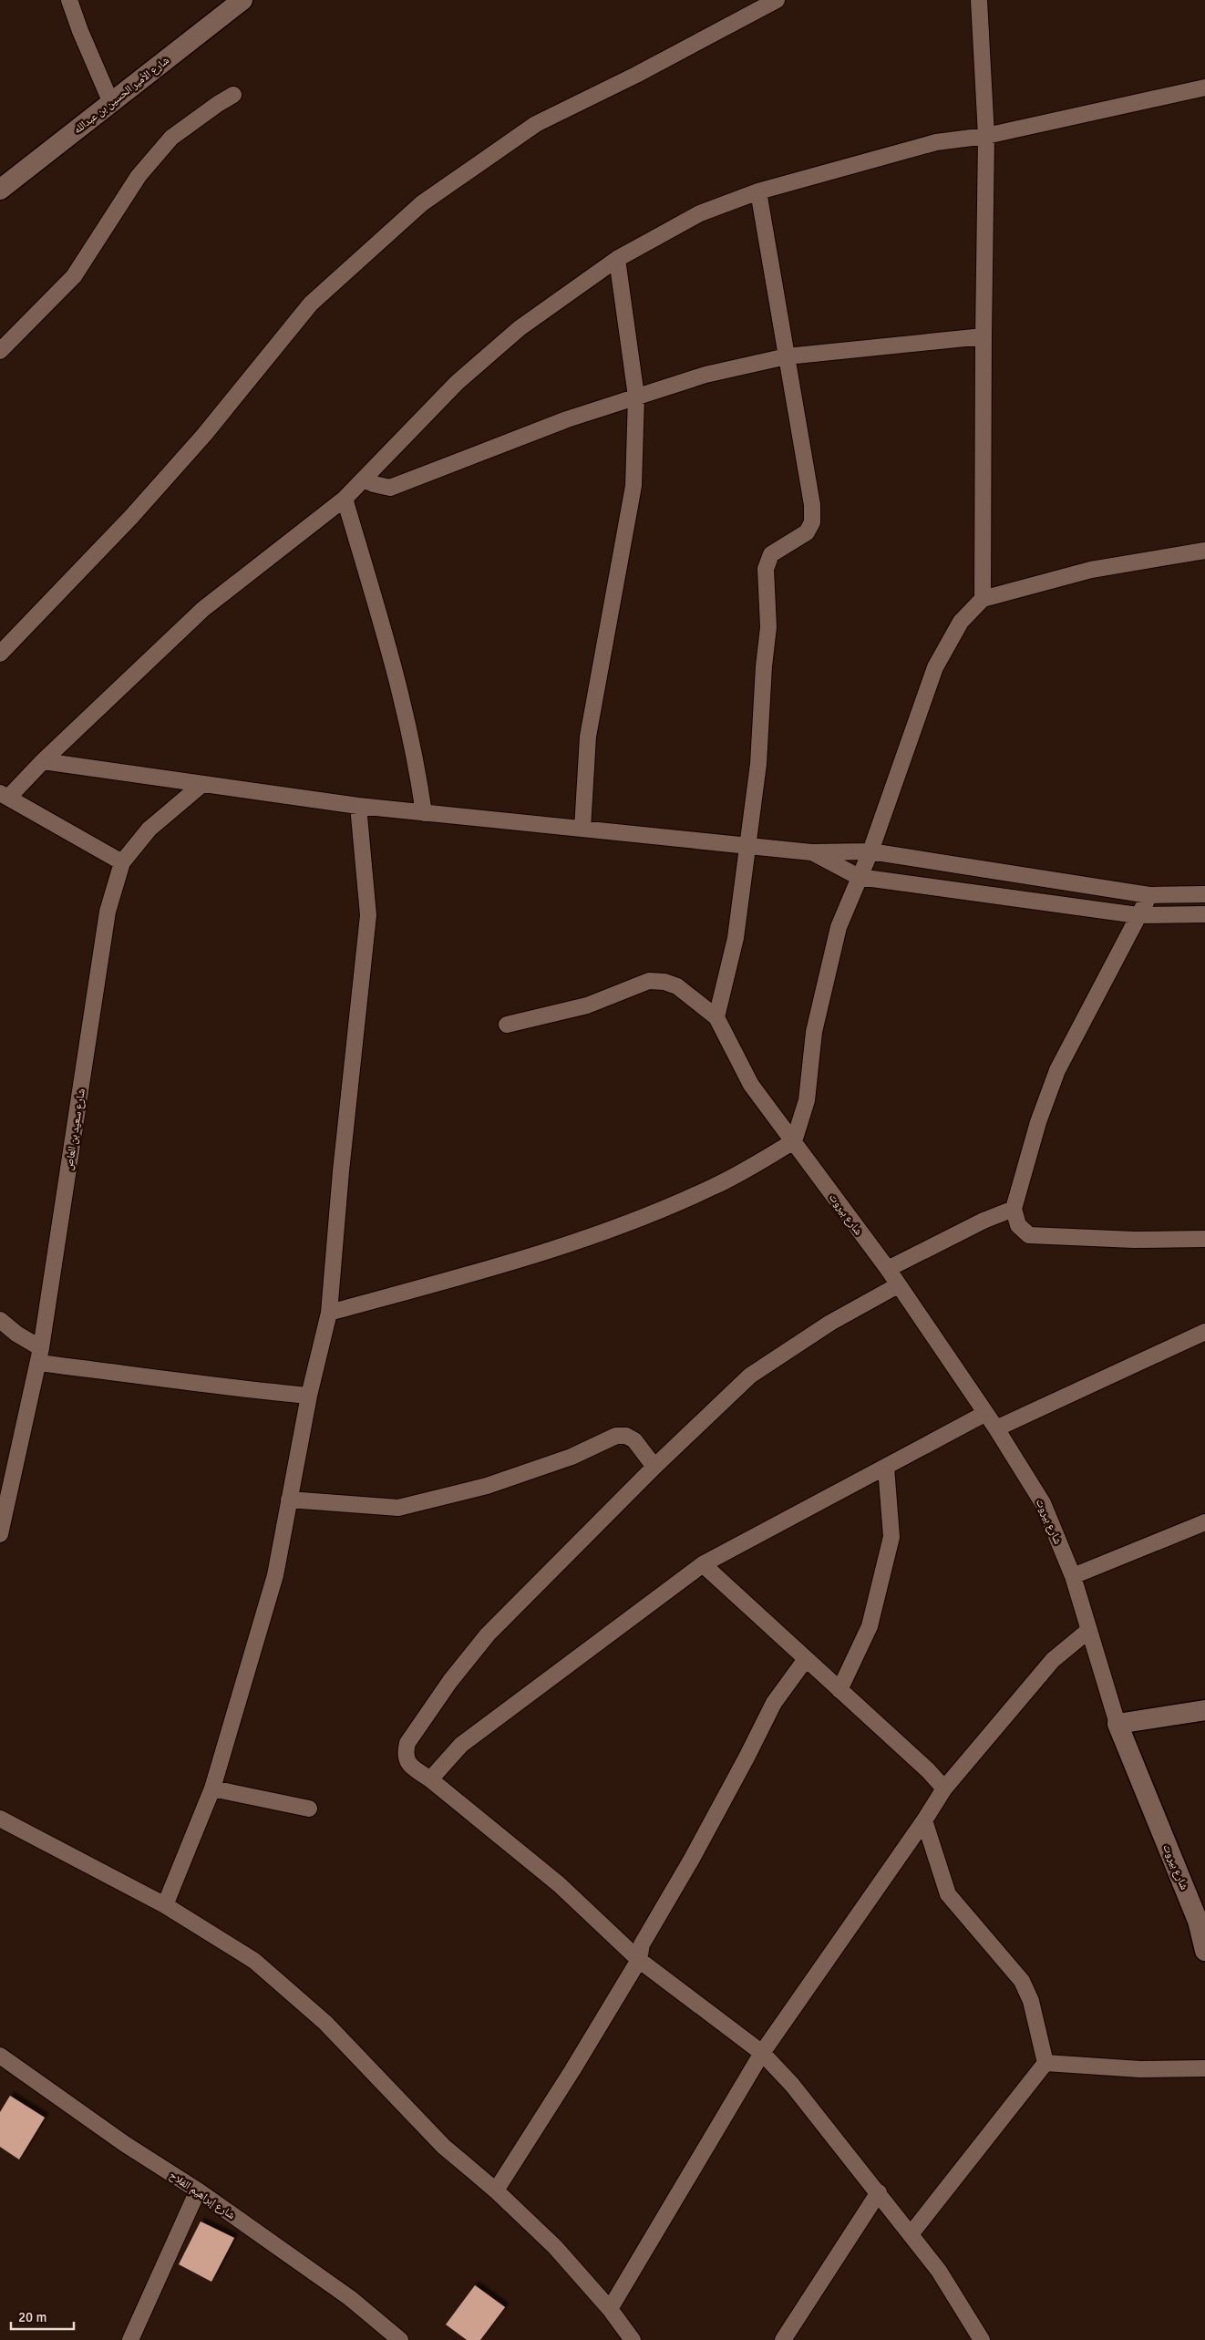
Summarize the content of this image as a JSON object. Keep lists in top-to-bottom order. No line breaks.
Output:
{"streets":{"street":["شارع الأمير الحسين بن عبدالله","شارع سعيد بن العاص","شارع بيروت","شارع إبراهيم الفلاح"]},"scale_bar":"20 m"}
